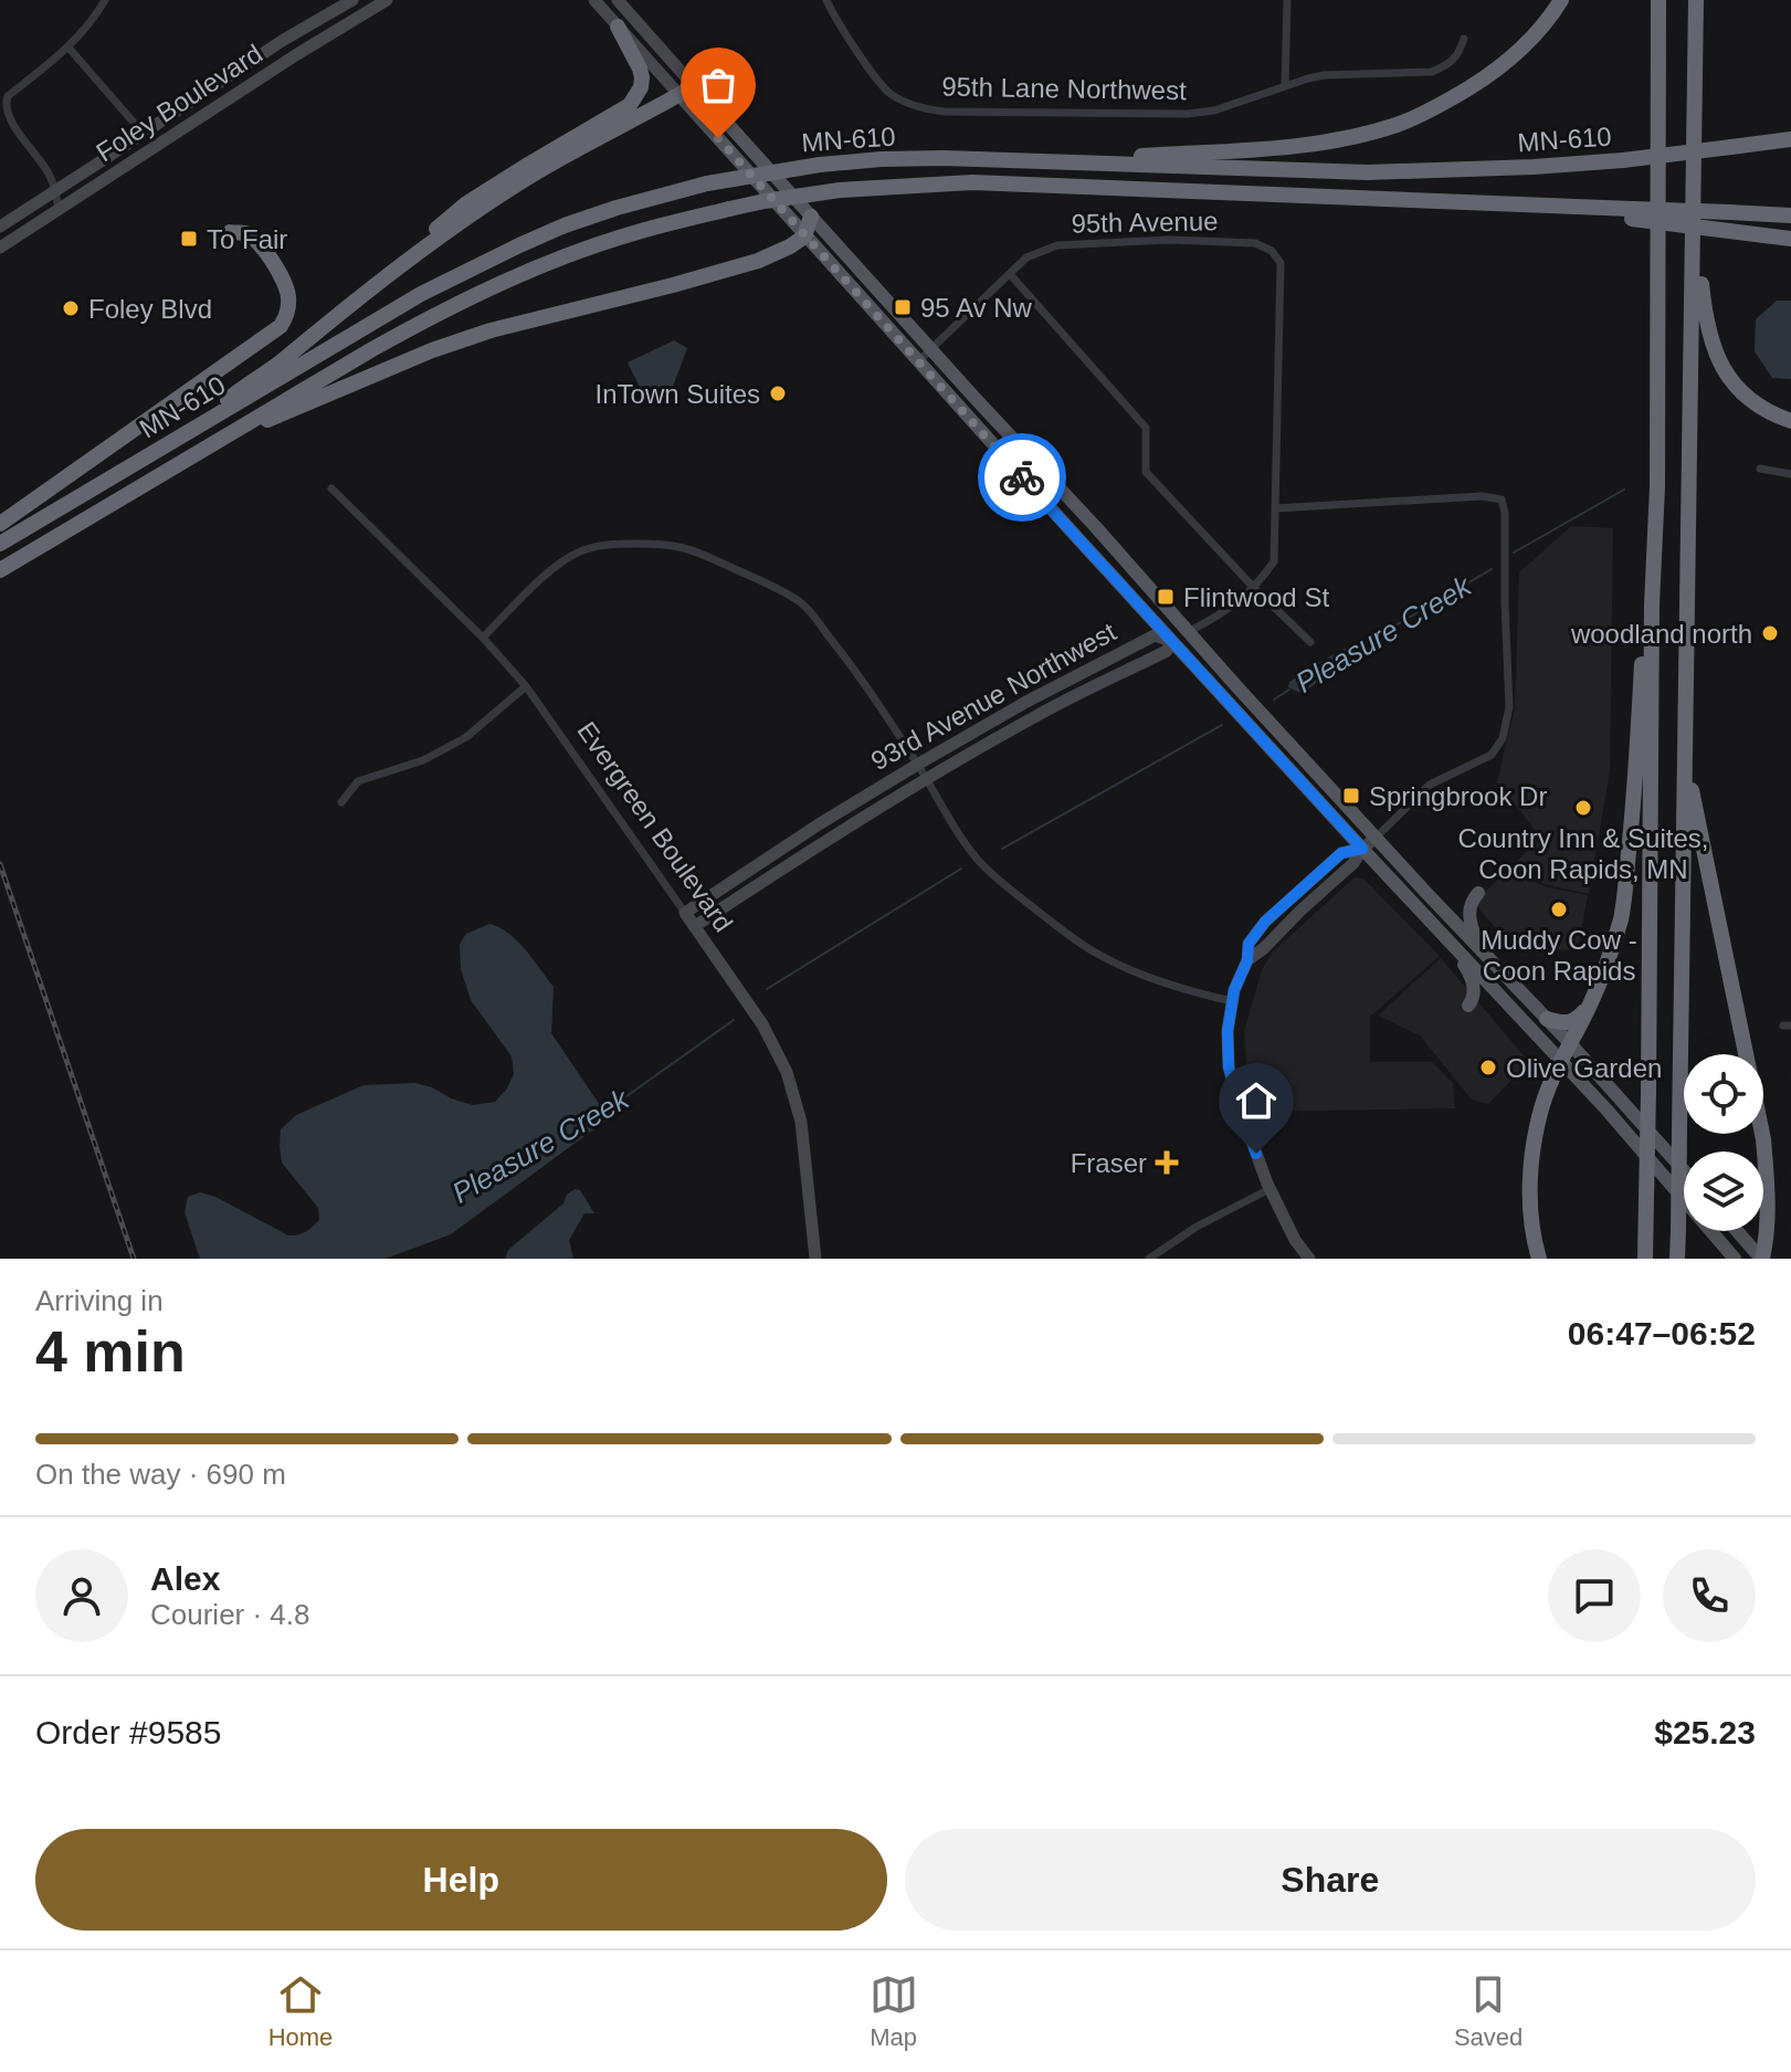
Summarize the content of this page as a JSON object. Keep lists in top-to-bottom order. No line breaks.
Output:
{"streets":{"highway":["MN-610"],"street":["95th Lane Northwest","Foley Boulevard","95th Avenue","93rd Avenue Northwest","Evergreen Boulevard"]},"crossings":[["93rd Avenue Northwest","Evergreen Boulevard"]],"water":["Pleasure Creek"],"places":{"transit":["To Fair","95 Av Nw","Flintwood St","Springbrook Dr"],"other":["Foley Blvd","InTown Suites","woodland north","Country Inn & Suites, Coon Rapids, MN","Muddy Cow - Coon Rapids","Olive Garden"],"health":["Fraser"]},"page":{"heading":["4 min","Arriving in","06:47–06:52"],"panel":["Alex","Courier · 4.8","Order #9585","$25.23"],"bar":"On the way · 690 m","buttons":["Help","Share"],"tabs":["Home","Map","Saved"]}}
